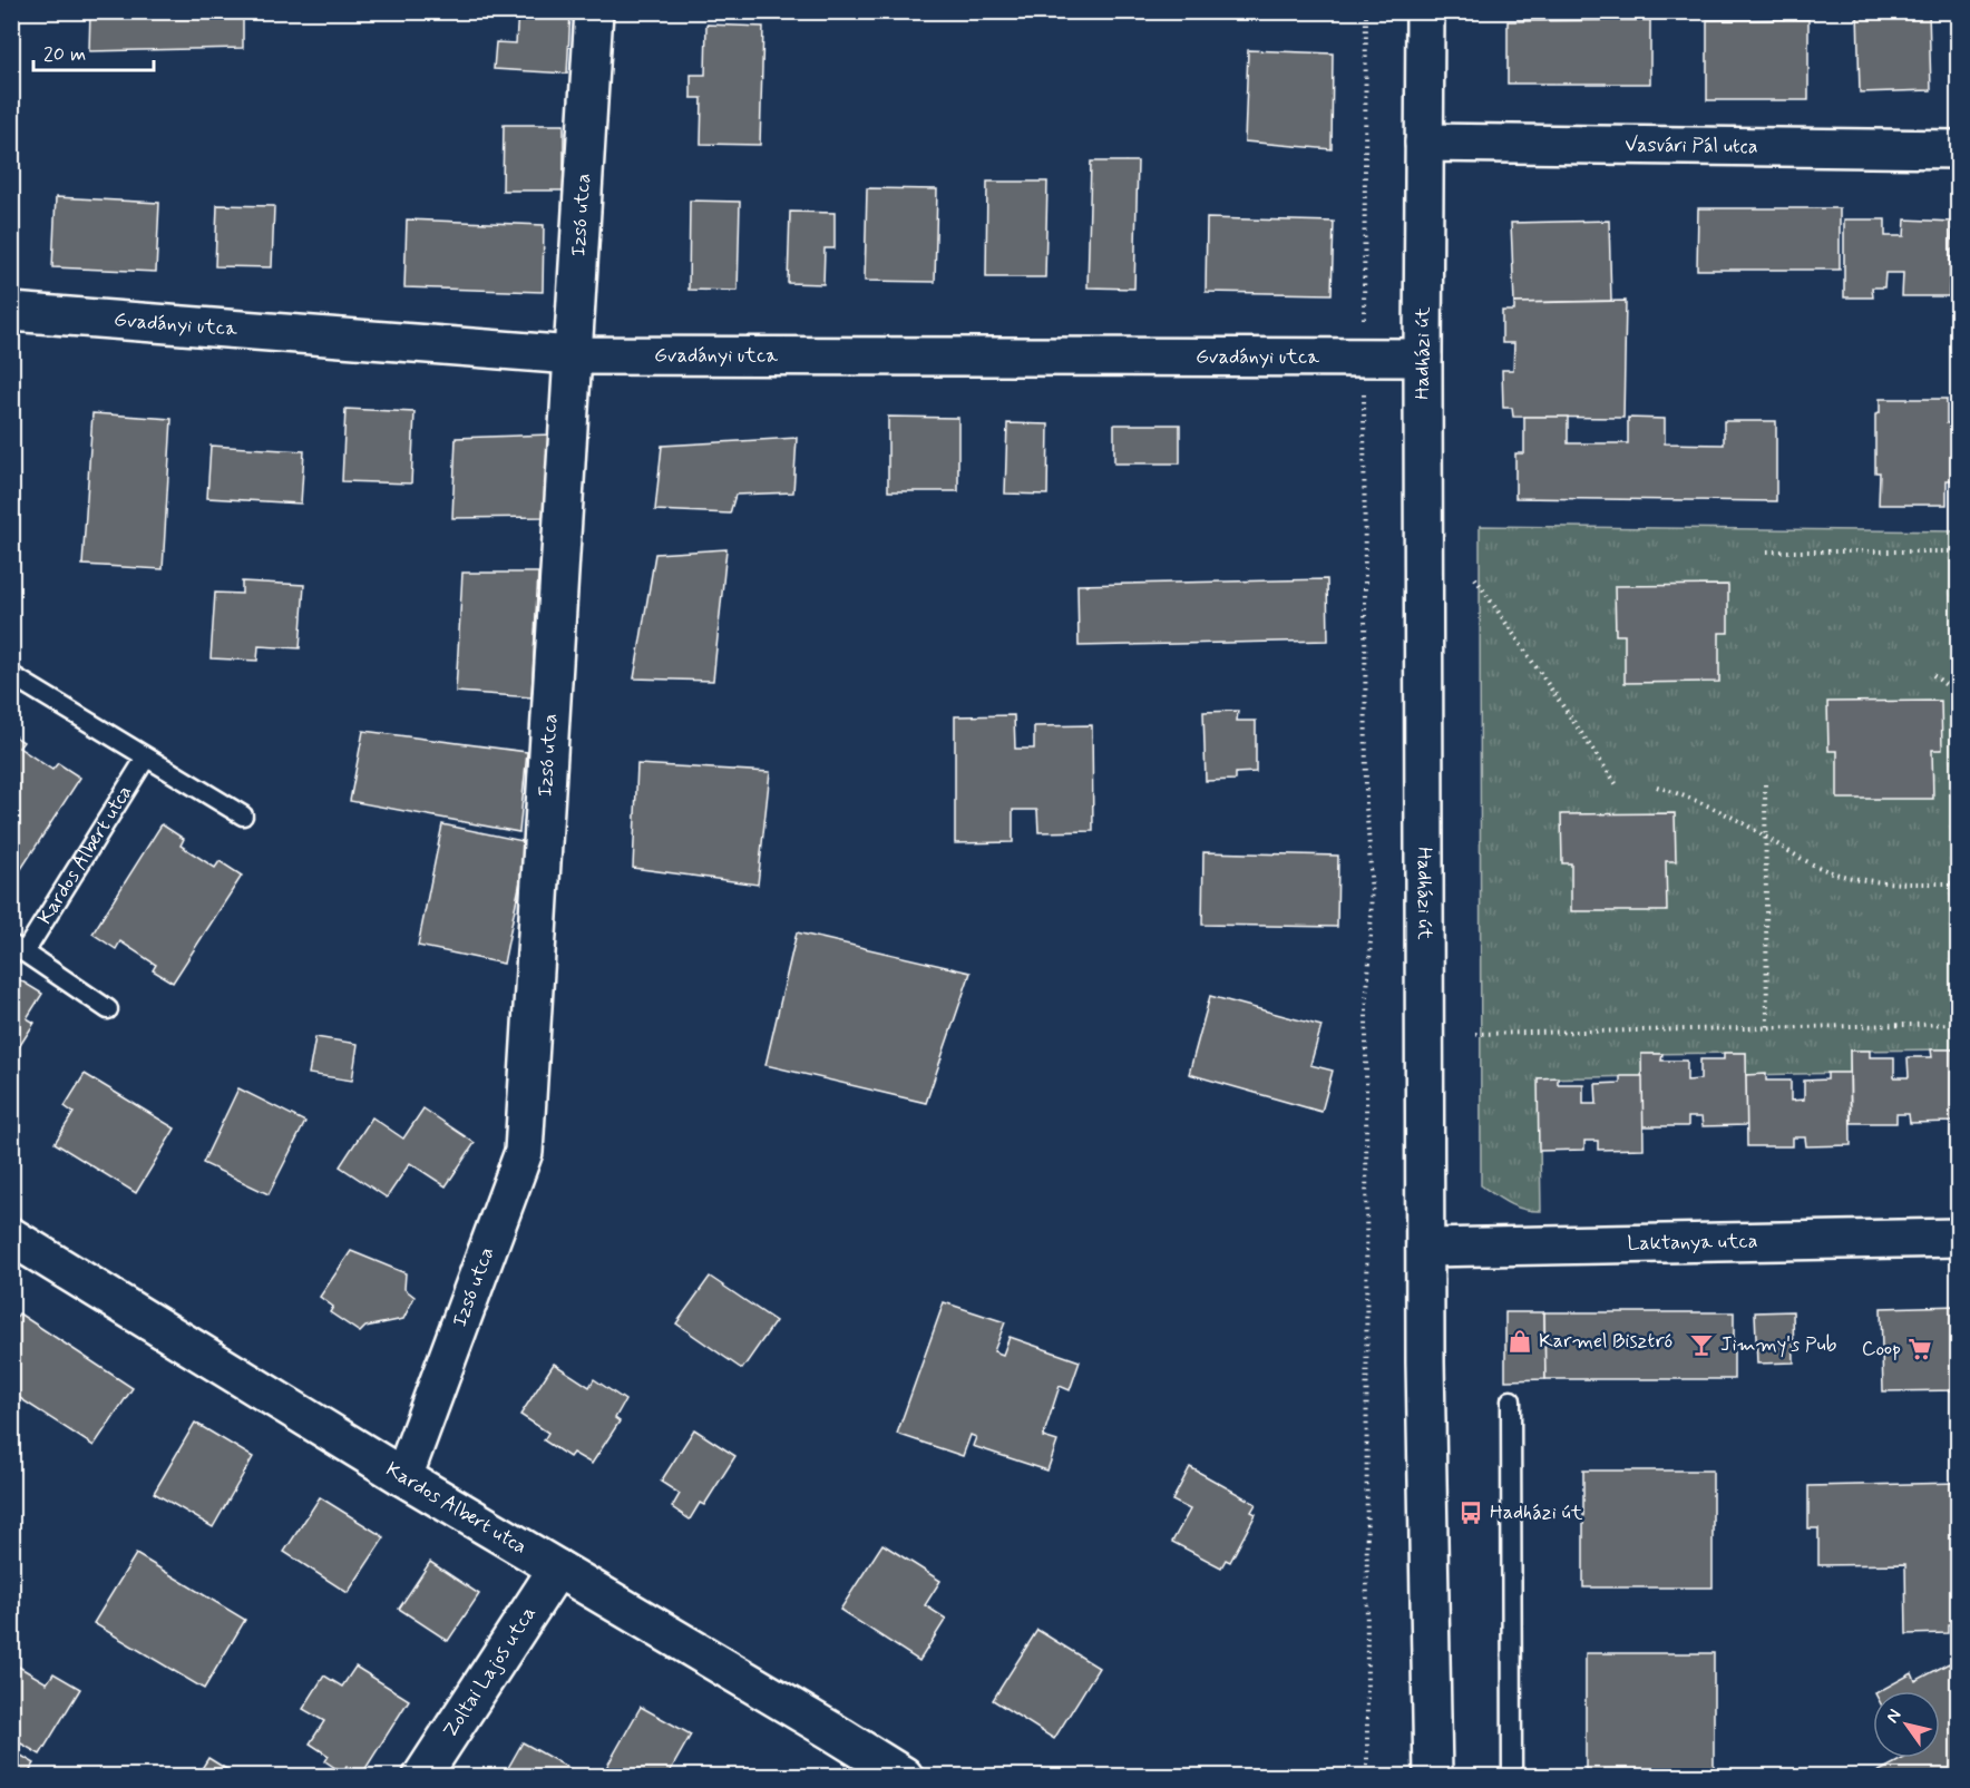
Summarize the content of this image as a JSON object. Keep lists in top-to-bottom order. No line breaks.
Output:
{"streets":{"street":["Vasvári Pál utca","Izsó utca","Gvadányi utca","Hadházi út","Kardos Albert utca","Laktanya utca","Zoltai Lajos utca"]},"crossings":[["Vasvári Pál utca","Hadházi út"],["Izsó utca","Gvadányi utca"],["Izsó utca","Kardos Albert utca"],["Gvadányi utca","Hadházi út"],["Hadházi út","Laktanya utca"],["Kardos Albert utca","Zoltai Lajos utca"]],"places":{"shop":["Karmel Bisztró"],"bar":["Jimmy's Pub"],"supermarket":["Coop"],"bus stop":["Hadházi út"]},"scale_bar":"20 m","north":"top left"}
